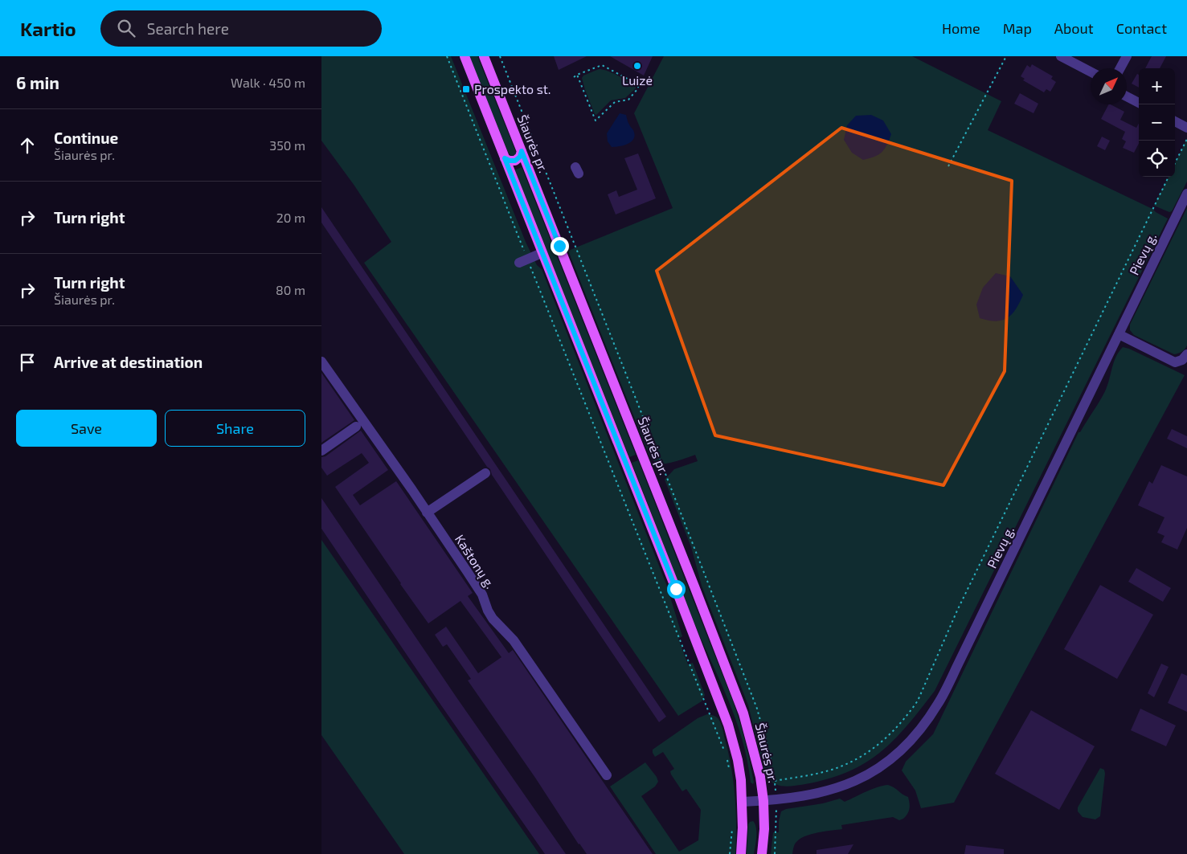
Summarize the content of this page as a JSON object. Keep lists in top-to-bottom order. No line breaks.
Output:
{"streets":{"main road":["Šiaurės pr."],"street":["Pievų g.","Kaštonų g."]},"crossings":[["Šiaurės pr.","Pievų g."]],"places":{"other":["Luizė"],"transit":["Prospekto st."]},"north":"top right","page":{"header":"Kartio","search":"Search here","nav":["Home","Map","About","Contact"],"heading":["6 min","Walk · 450 m"],"map_buttons":["+","−"],"list":[["Continue","Šiaurės pr.","350 m"],["Turn right","20 m"],["Turn right","Šiaurės pr.","80 m"],"Arrive at destination"],"buttons":["Save","Share"]}}
